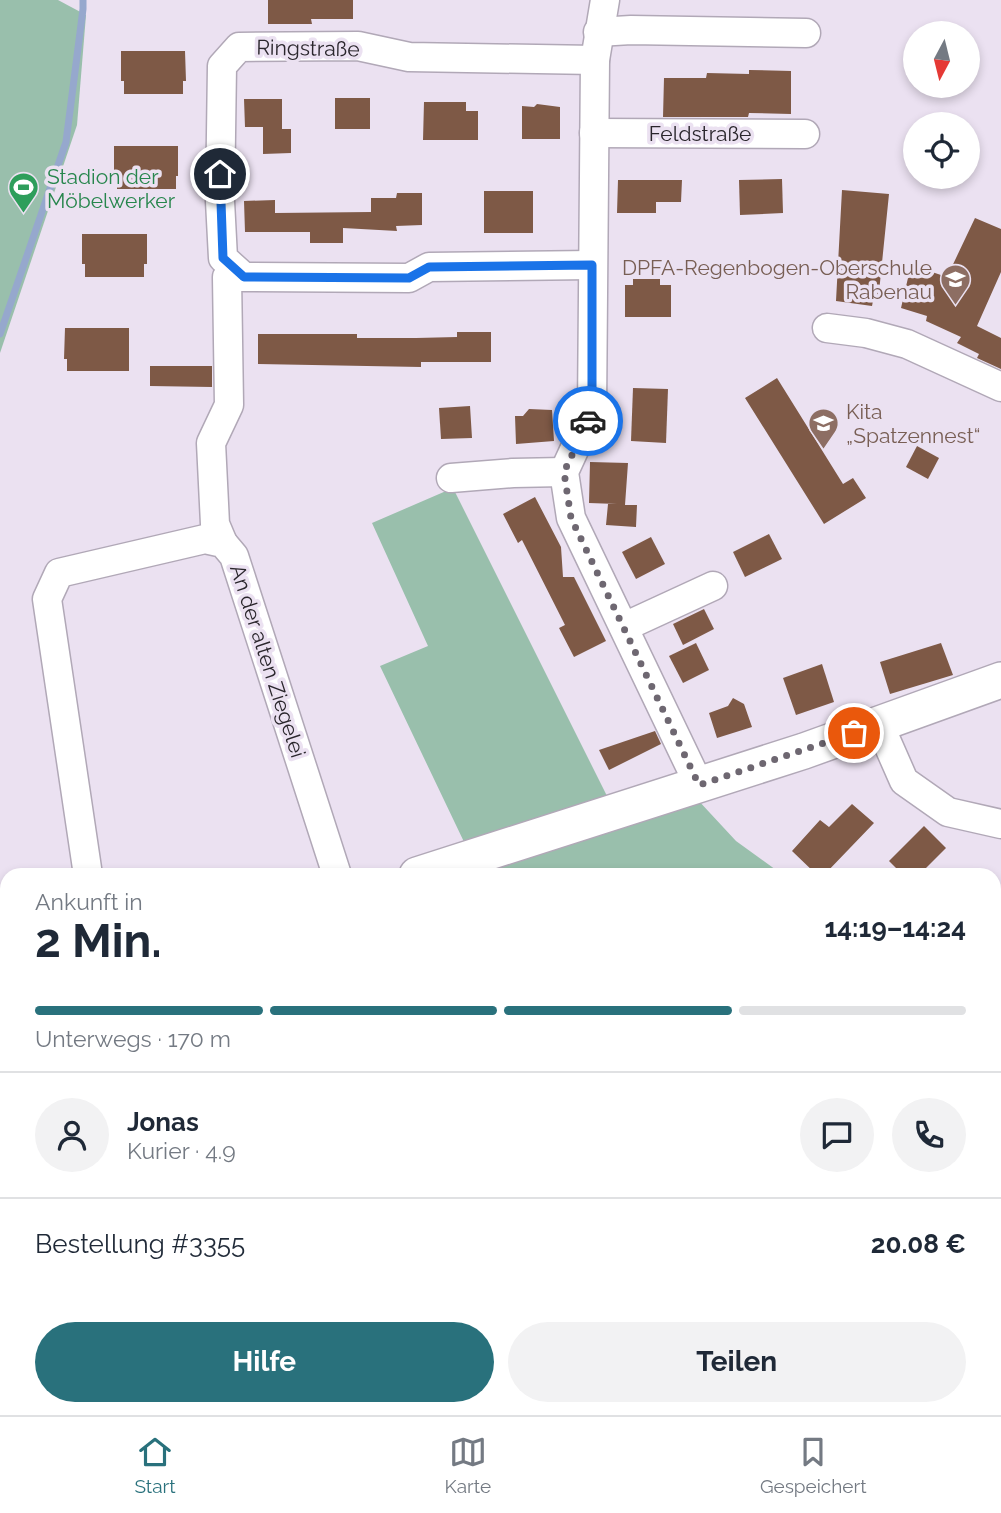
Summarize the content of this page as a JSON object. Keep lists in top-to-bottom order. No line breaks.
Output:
{"streets":{"street":["Ringstraße","Feldstraße","An der alten Ziegelei"]},"places":{"sports":["Stadion der Möbelwerker"],"school or university":["DPFA-Regenbogen-Oberschule Rabenau","Kita „Spatzennest“"]},"north":"bottom","page":{"heading":["2 Min.","Ankunft in","14:19–14:24"],"panel":["Jonas","Kurier · 4.9","Bestellung #3355","20.08 €"],"bar":"Unterwegs · 170 m","buttons":["Hilfe","Teilen"],"tabs":["Start","Karte","Gespeichert"]}}
